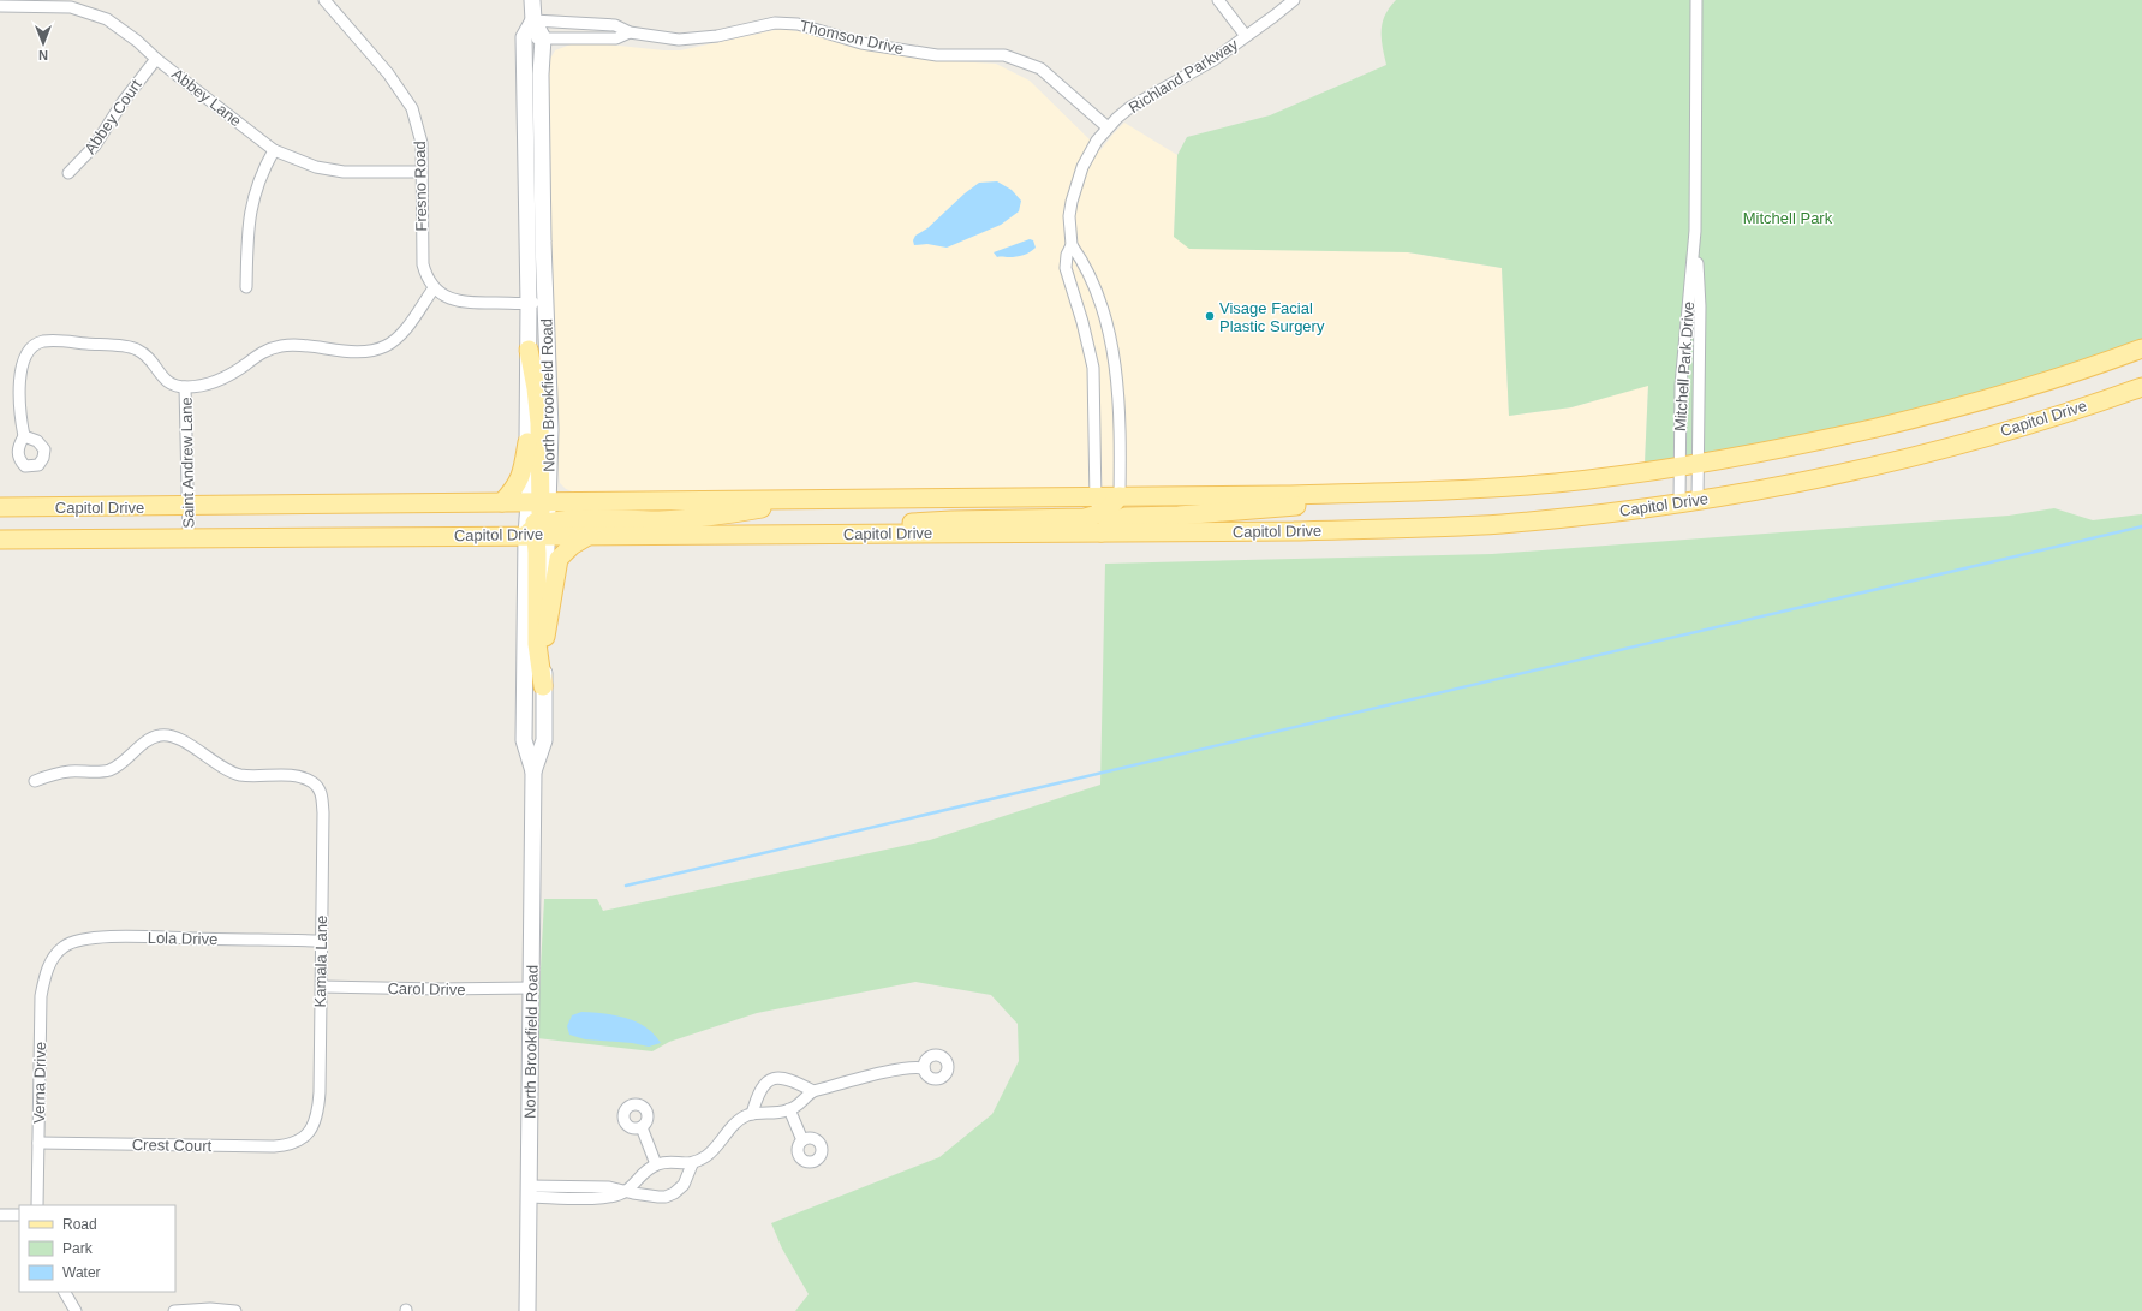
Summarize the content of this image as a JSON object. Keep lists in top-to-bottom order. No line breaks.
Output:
{"streets":{"main road":["Capitol Drive"],"street":["Thomson Drive","Richland Parkway","Abbey Lane","Abbey Court","Fresno Road","Mitchell Park Drive","North Brookfield Road","Saint Andrew Lane","Lola Drive","Kamala Lane","Carol Drive","Verna Drive","Crest Court"]},"crossings":[["Thomson Drive","Richland Parkway"],["Thomson Drive","North Brookfield Road"],["Richland Parkway","Capitol Drive"],["Abbey Lane","Abbey Court"],["Abbey Lane","Fresno Road"],["Fresno Road","Saint Andrew Lane"],["Mitchell Park Drive","Capitol Drive"],["North Brookfield Road","Capitol Drive"],["North Brookfield Road","Carol Drive"],["Capitol Drive","Saint Andrew Lane"],["Lola Drive","Kamala Lane"],["Lola Drive","Verna Drive"],["Kamala Lane","Carol Drive"],["Kamala Lane","Crest Court"],["Verna Drive","Crest Court"]],"parks":["Mitchell Park"],"places":["Visage Facial Plastic Surgery"],"legend":["Road","Park","Water"],"north":"bottom"}
